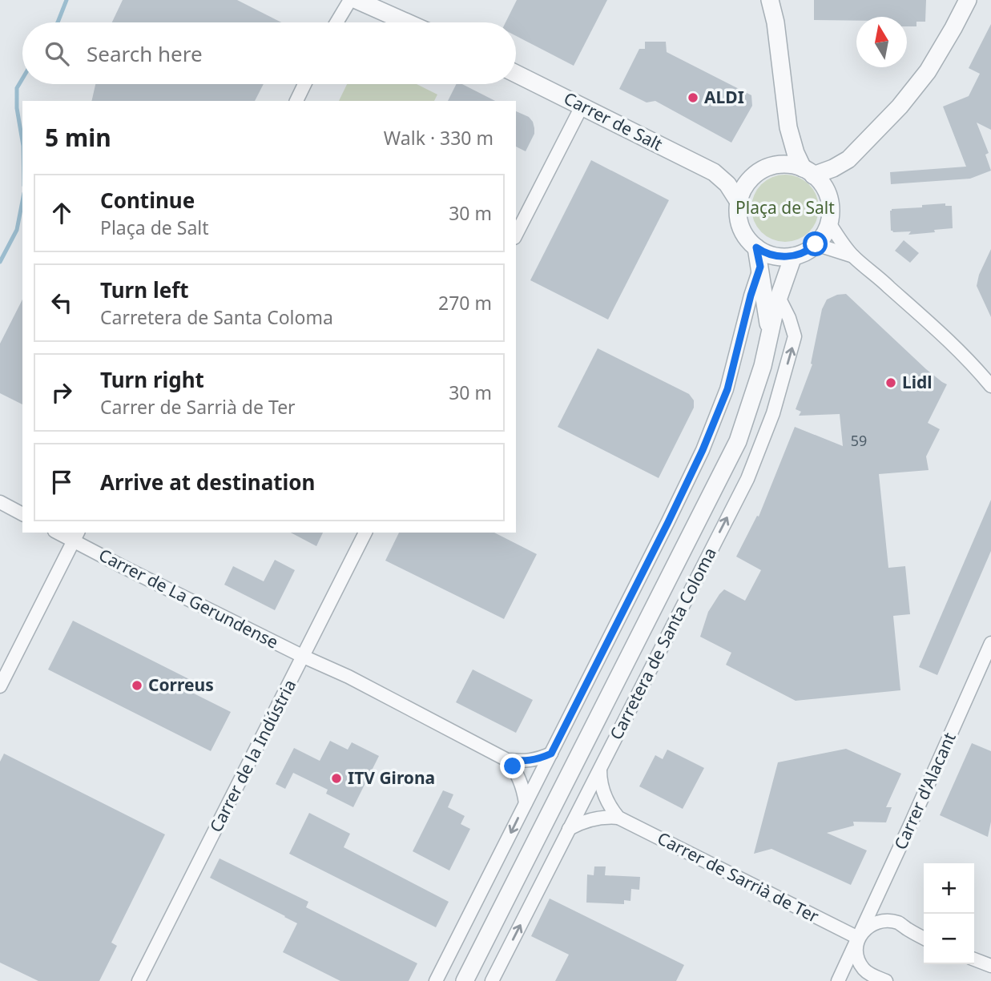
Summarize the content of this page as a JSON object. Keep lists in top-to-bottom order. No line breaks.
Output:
{"streets":{"street":["Carrer de Salt","Carrer de La Gerundense","Carretera de Santa Coloma","Carrer de la Indústria","Carrer d'Alacant","Carrer de Sarrià de Ter"]},"crossings":[["Carrer de Salt","Carretera de Santa Coloma"],["Carrer de La Gerundense","Carrer de la Indústria"],["Carretera de Santa Coloma","Carrer de Sarrià de Ter"],["Carrer d'Alacant","Carrer de Sarrià de Ter"]],"parks":["Plaça de Salt"],"places":["ALDI","Lidl","Correus","ITV Girona"],"house_numbers":["59"],"north":"top","page":{"search":"Search here","heading":["5 min","Walk · 330 m"],"list":[["Continue","Plaça de Salt","30 m"],["Turn left","Carretera de Santa Coloma","270 m"],["Turn right","Carrer de Sarrià de Ter","30 m"],"Arrive at destination"],"map_buttons":["+","−"]}}
